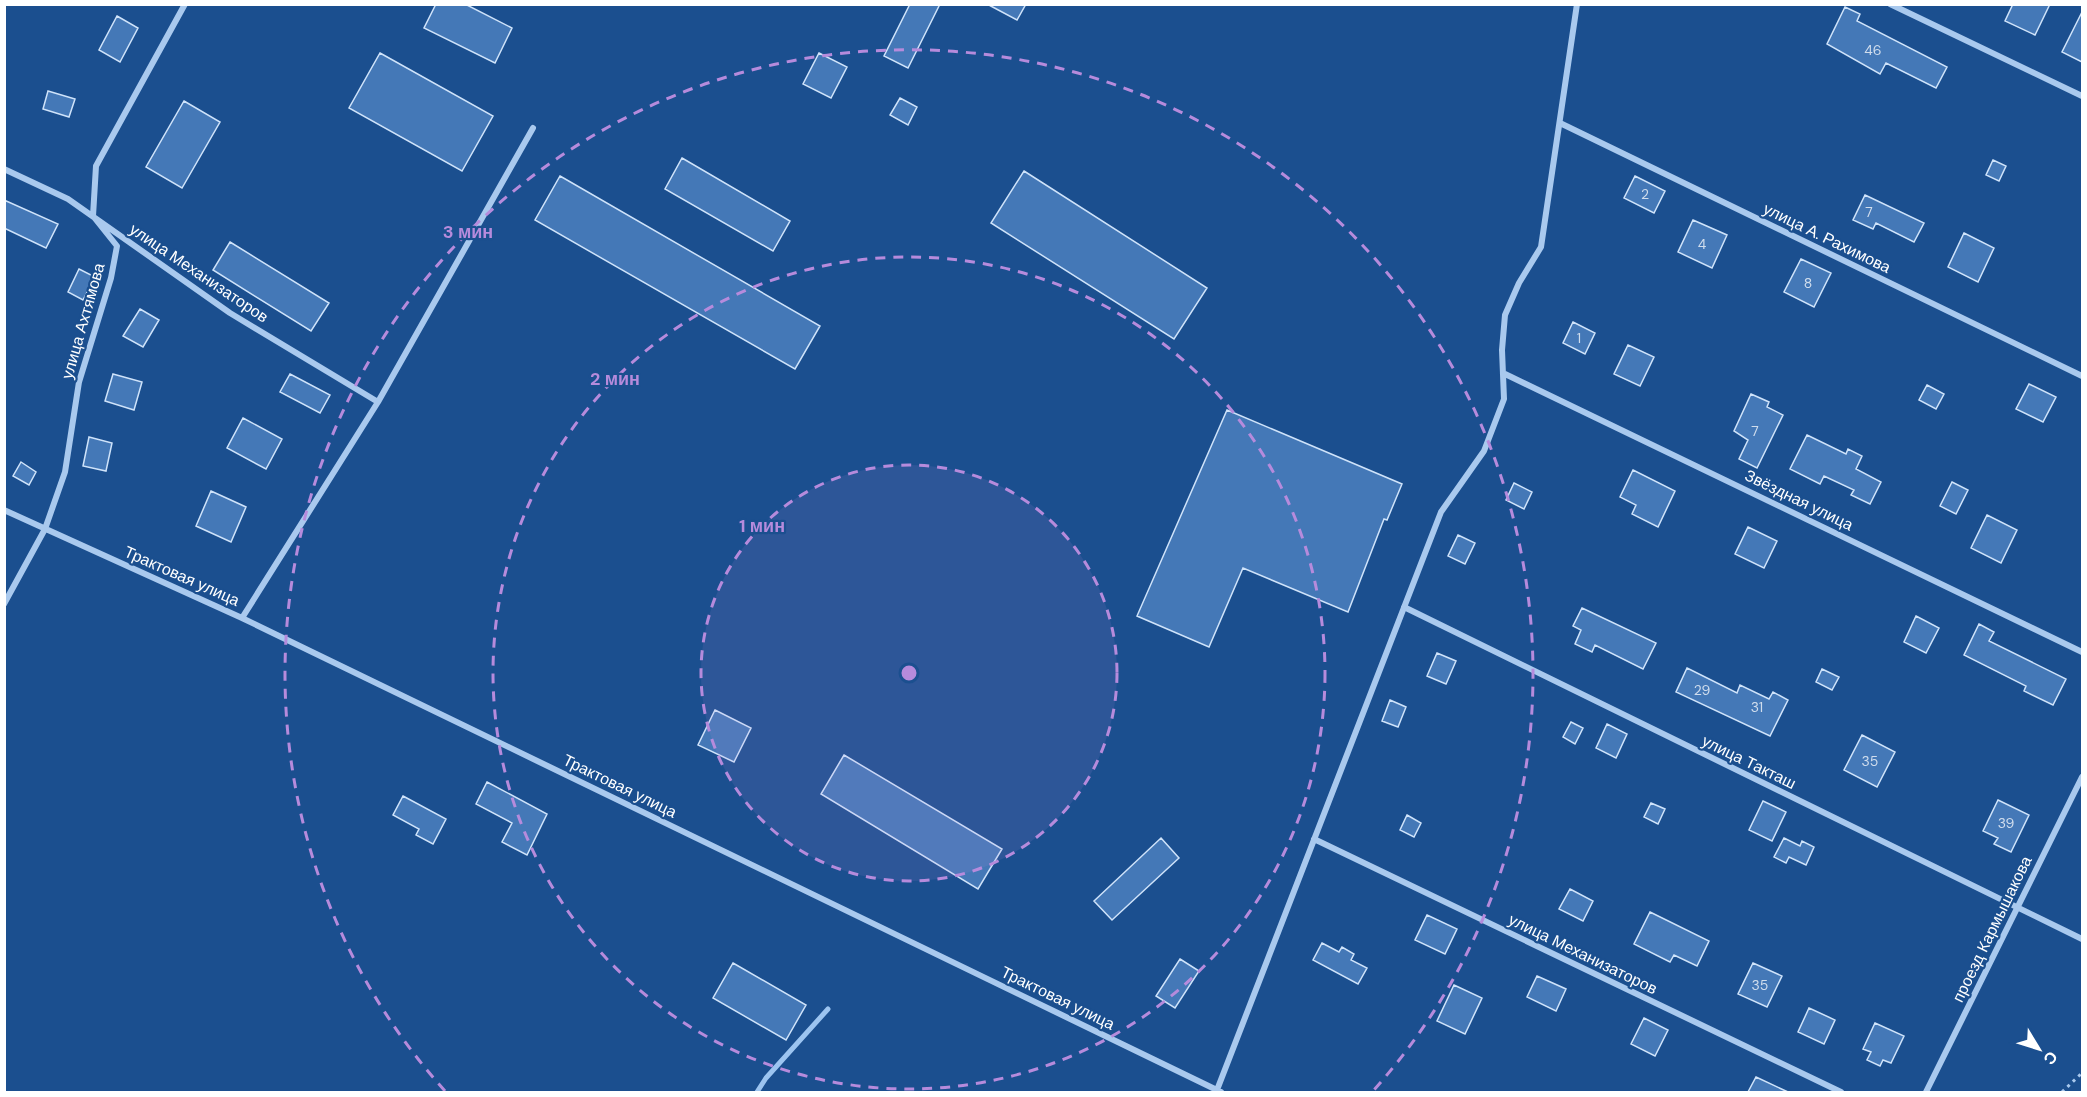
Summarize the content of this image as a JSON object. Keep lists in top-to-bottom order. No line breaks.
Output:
{"streets":{"street":["улица А. Рахимова","улица Механизаторов","улица Ахтямова","Звёздная улица","Трактовая улица","улица Такташ","проезд Кармышакова"]},"crossings":[["улица Механизаторов","улица Ахтямова"],["улица Ахтямова","Трактовая улица"],["улица Такташ","проезд Кармышакова"]],"house_numbers":["46","2","7","4","8","1","7","29","31","35","39","35"],"north":"bottom right","rings":["3 мин","2 мин","1 мин"]}
